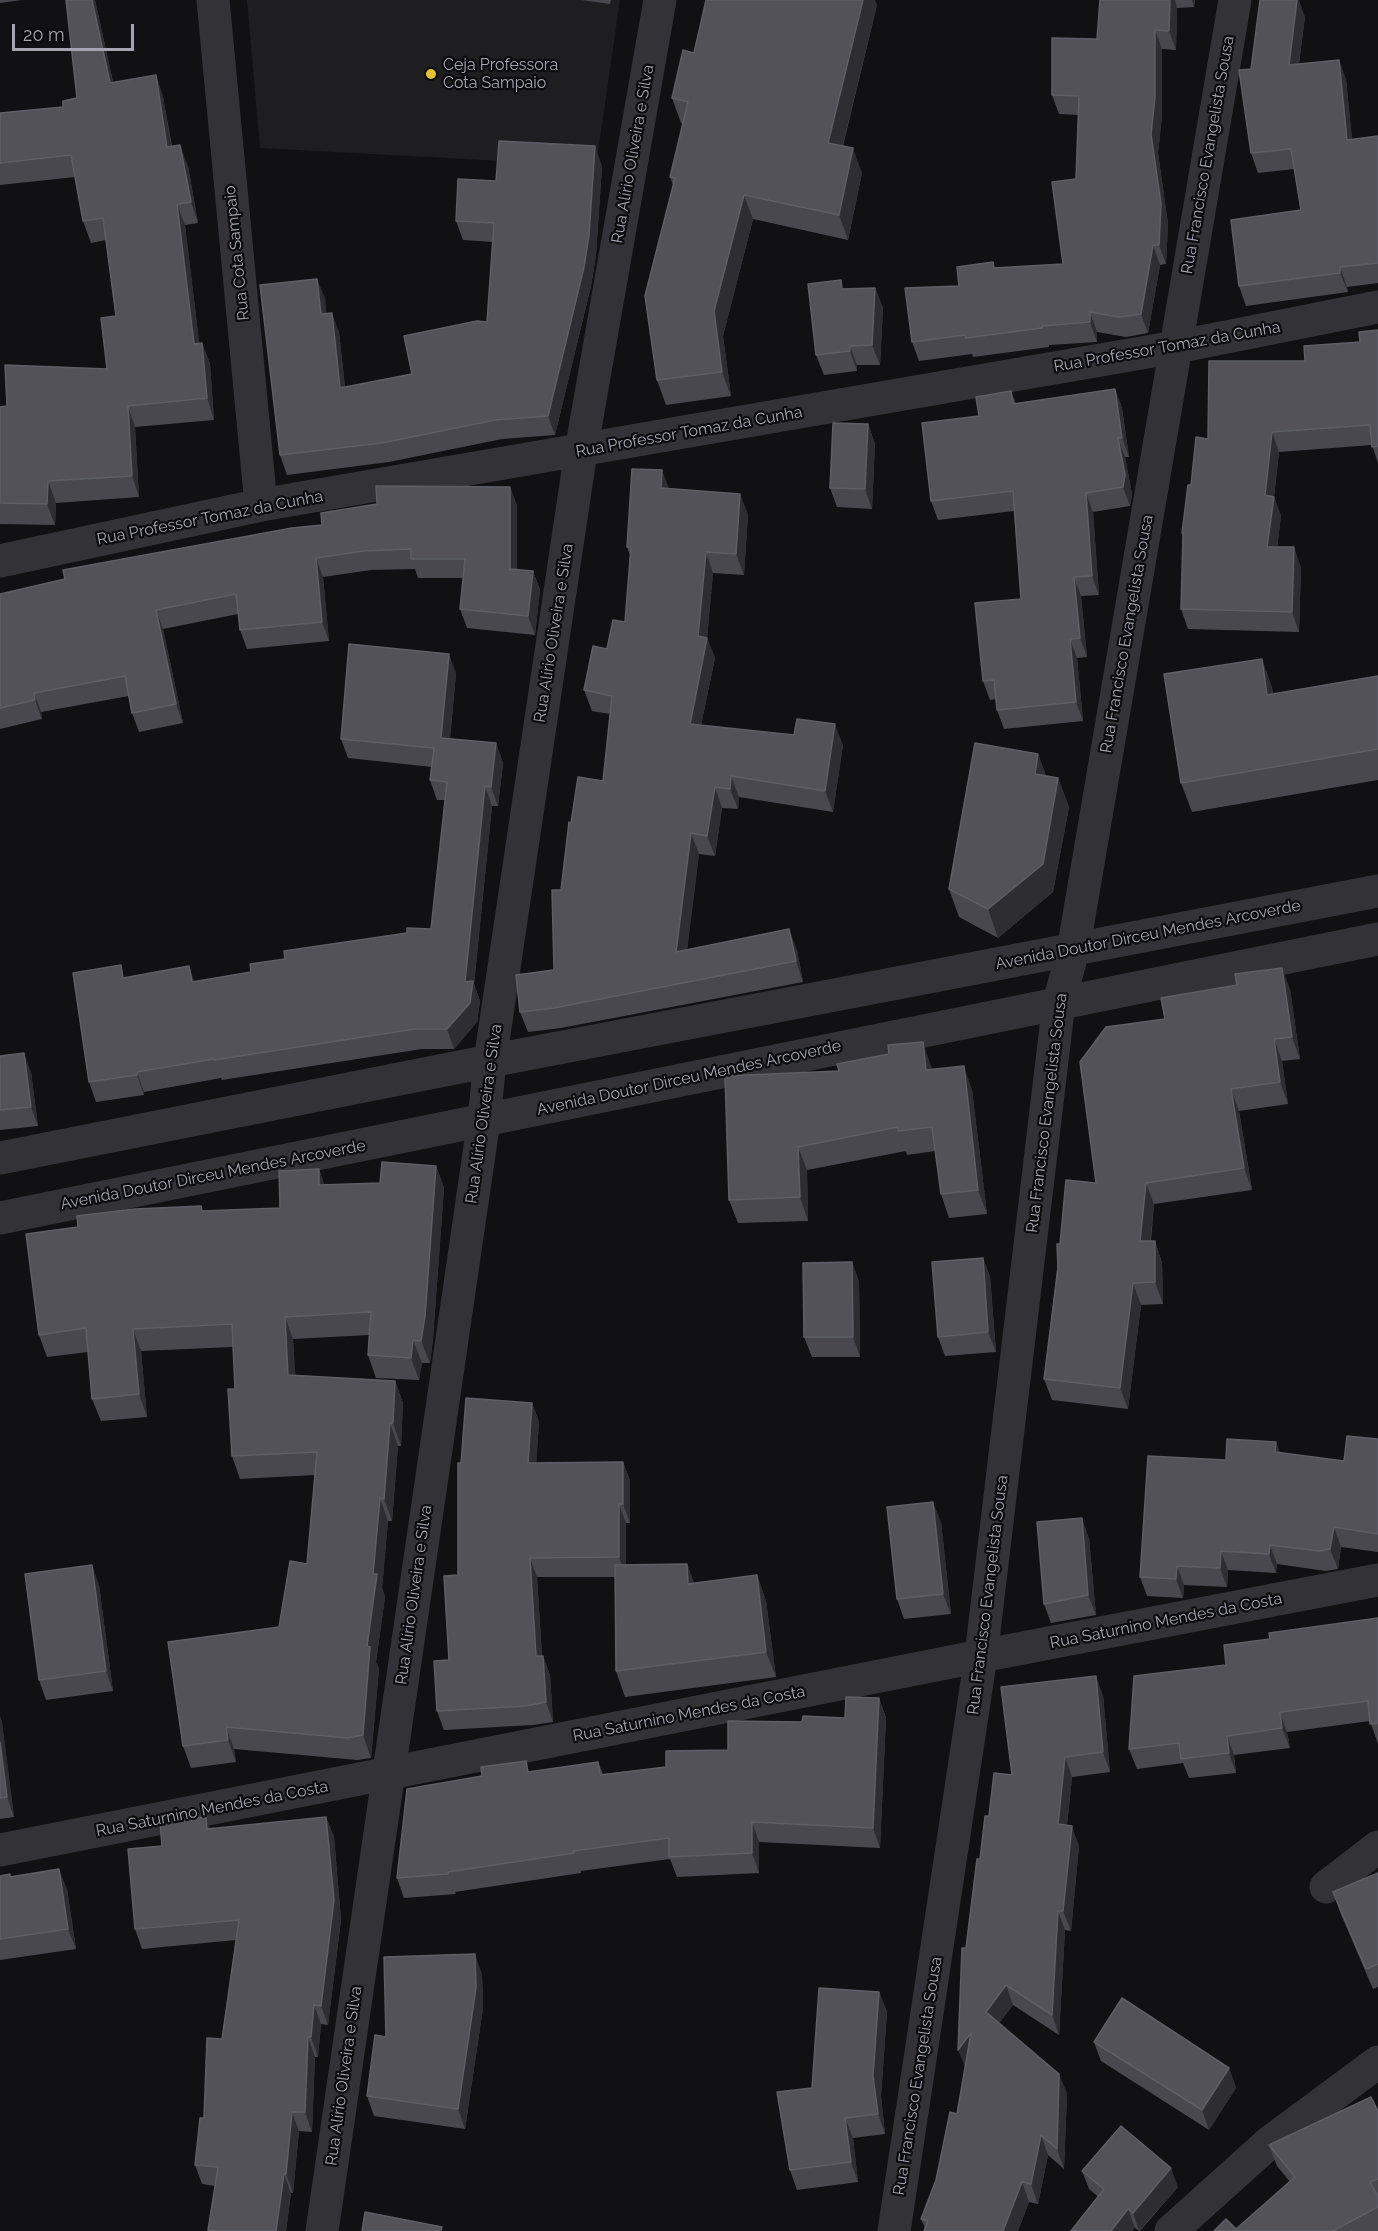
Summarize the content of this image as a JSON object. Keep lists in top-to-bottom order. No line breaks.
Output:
{"streets":{"street":["Rua Alírio Oliveira e Silva","Rua Francisco Evangelista Sousa","Rua Cota Sampaio","Rua Professor Tomaz da Cunha","Avenida Doutor Dirceu Mendes Arcoverde","Rua Saturnino Mendes da Costa"]},"crossings":[["Rua Alírio Oliveira e Silva","Rua Professor Tomaz da Cunha"],["Rua Alírio Oliveira e Silva","Avenida Doutor Dirceu Mendes Arcoverde"],["Rua Alírio Oliveira e Silva","Rua Saturnino Mendes da Costa"],["Rua Francisco Evangelista Sousa","Rua Professor Tomaz da Cunha"],["Rua Francisco Evangelista Sousa","Avenida Doutor Dirceu Mendes Arcoverde"],["Rua Francisco Evangelista Sousa","Rua Saturnino Mendes da Costa"],["Rua Cota Sampaio","Rua Professor Tomaz da Cunha"]],"places":["Ceja Professora Cota Sampaio"],"scale_bar":"20 m"}
